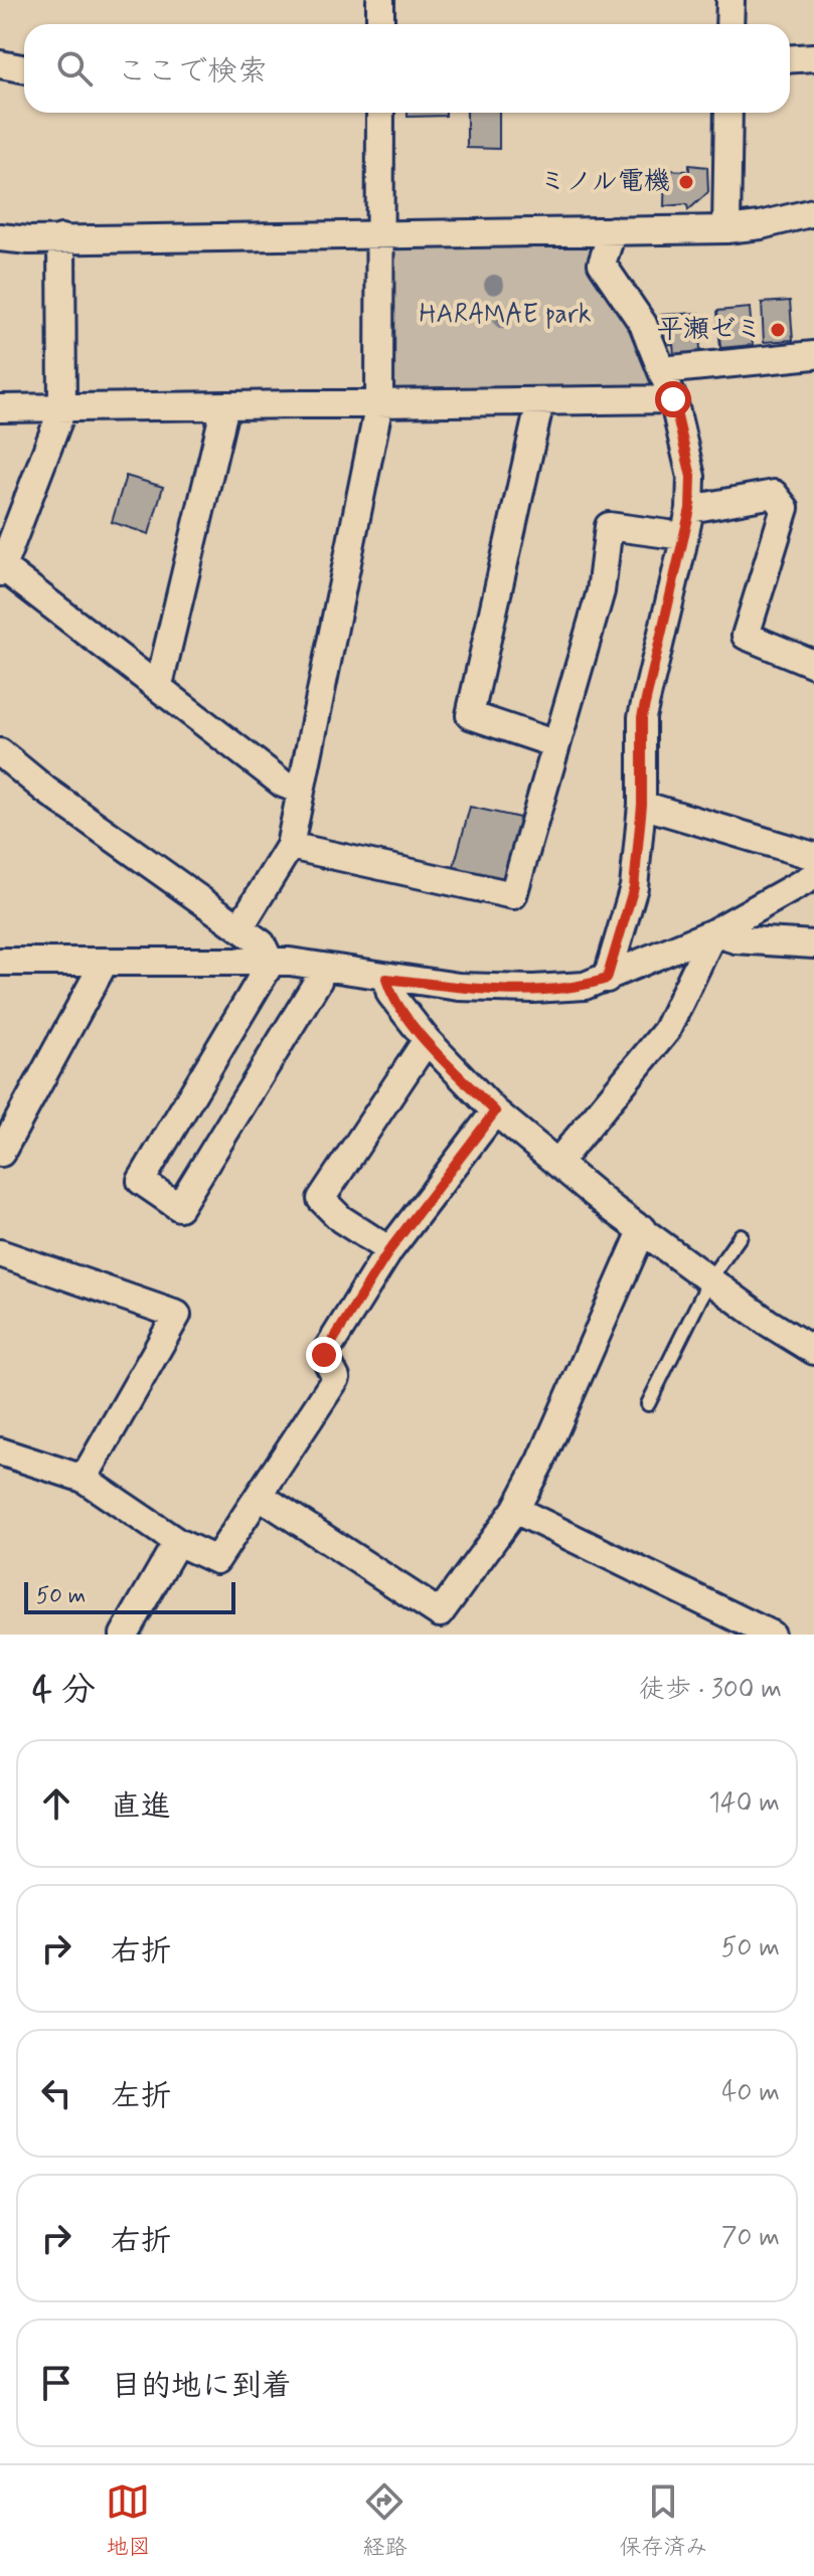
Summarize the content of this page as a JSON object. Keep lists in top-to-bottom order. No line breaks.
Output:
{"parks":["HARAMAE park"],"places":["ミノル電機","平瀬ゼミ"],"scale_bar":"50 m","page":{"search":"ここで検索","scale":"50 m","heading":["4 分","徒歩 · 300 m"],"list":[["直進","140 m"],["右折","50 m"],["左折","40 m"],["右折","70 m"],"目的地に到着"],"nav":["地図","経路","保存済み"]}}
